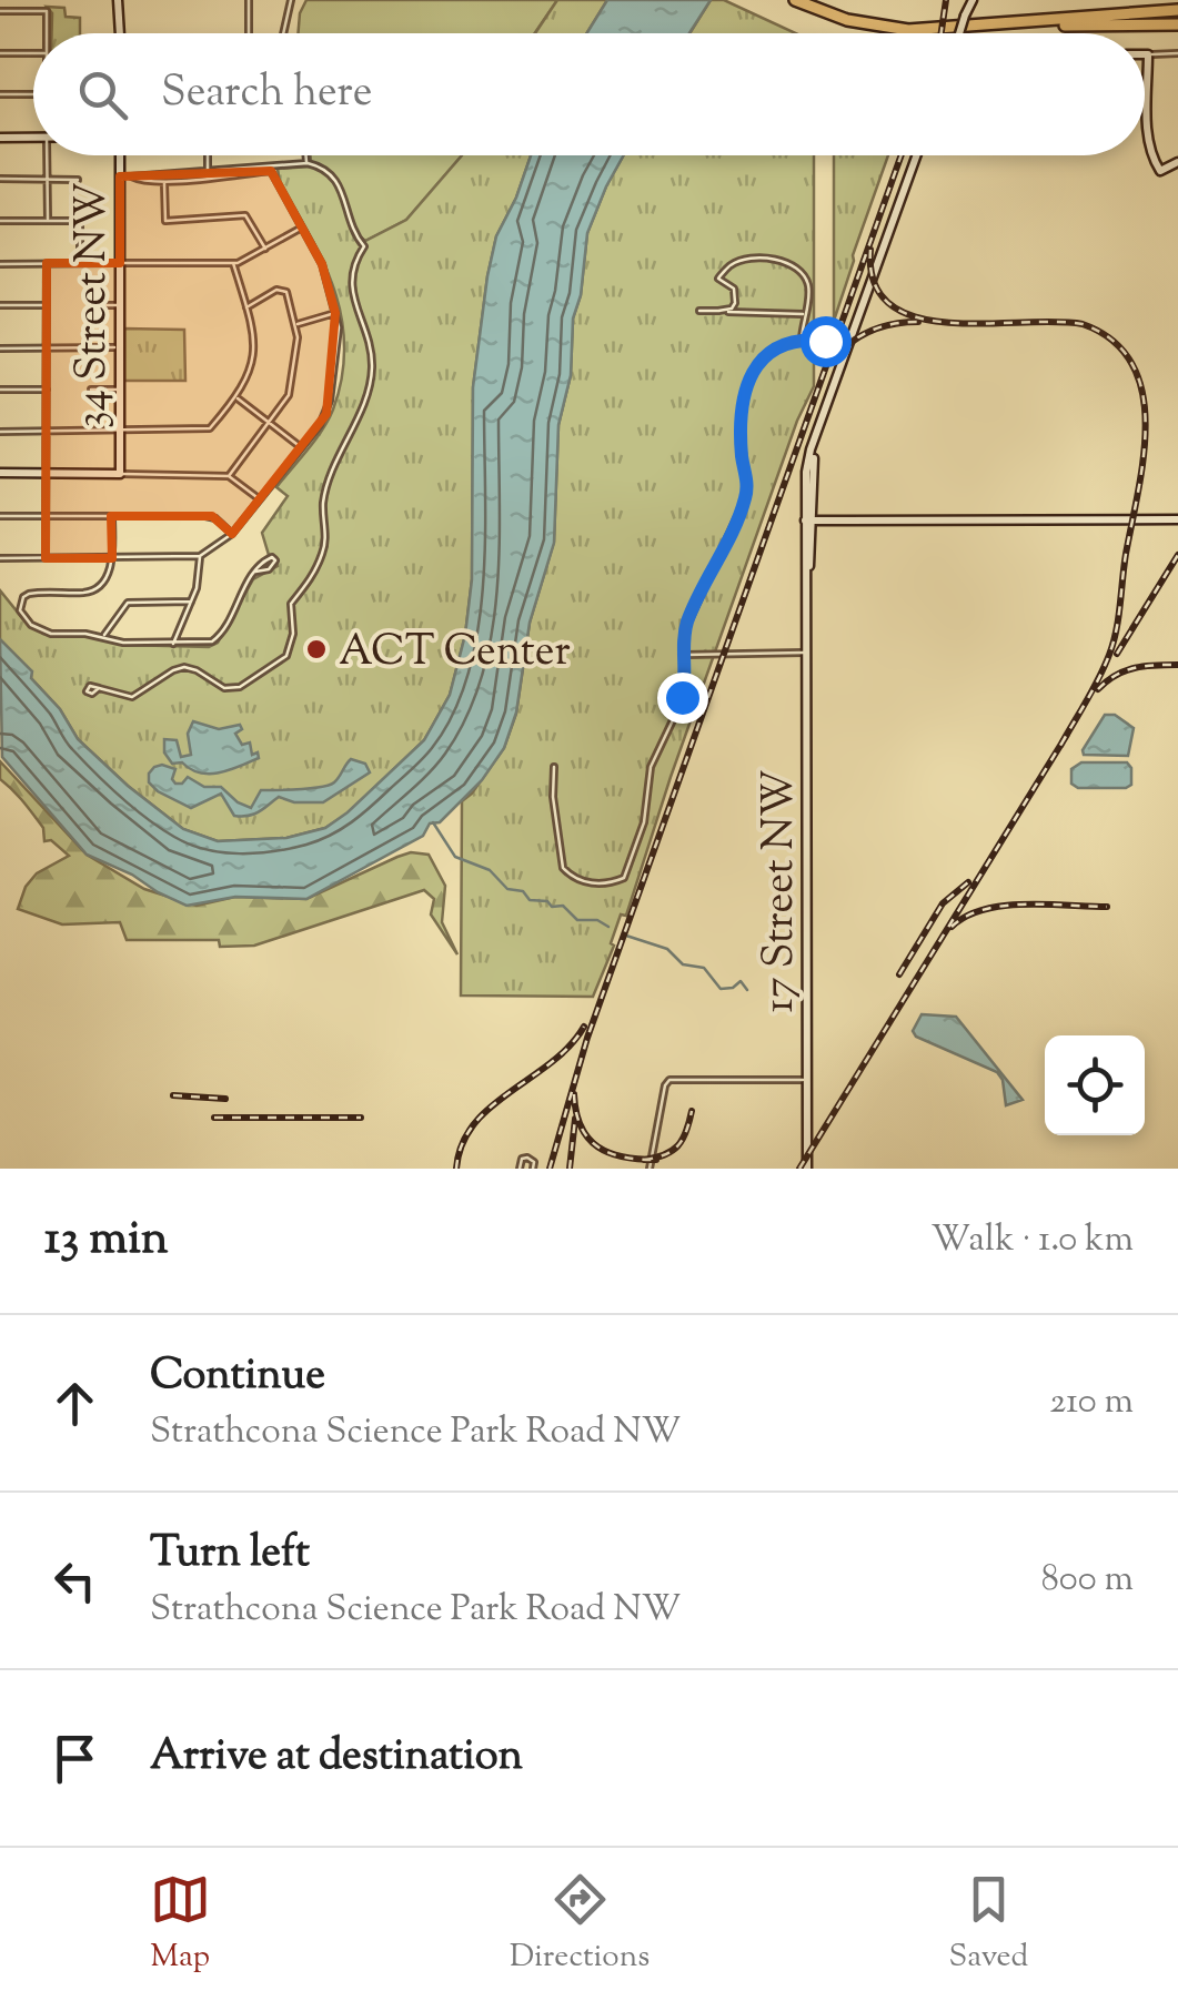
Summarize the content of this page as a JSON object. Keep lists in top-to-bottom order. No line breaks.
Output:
{"streets":{"main road":["34 Street NW","17 Street NW"]},"places":["ACT Center"],"page":{"search":"Search here","heading":["13 min","Walk · 1.0 km"],"list":[["Continue","Strathcona Science Park Road NW","210 m"],["Turn left","Strathcona Science Park Road NW","800 m"],"Arrive at destination"],"nav":["Map","Directions","Saved"]}}
